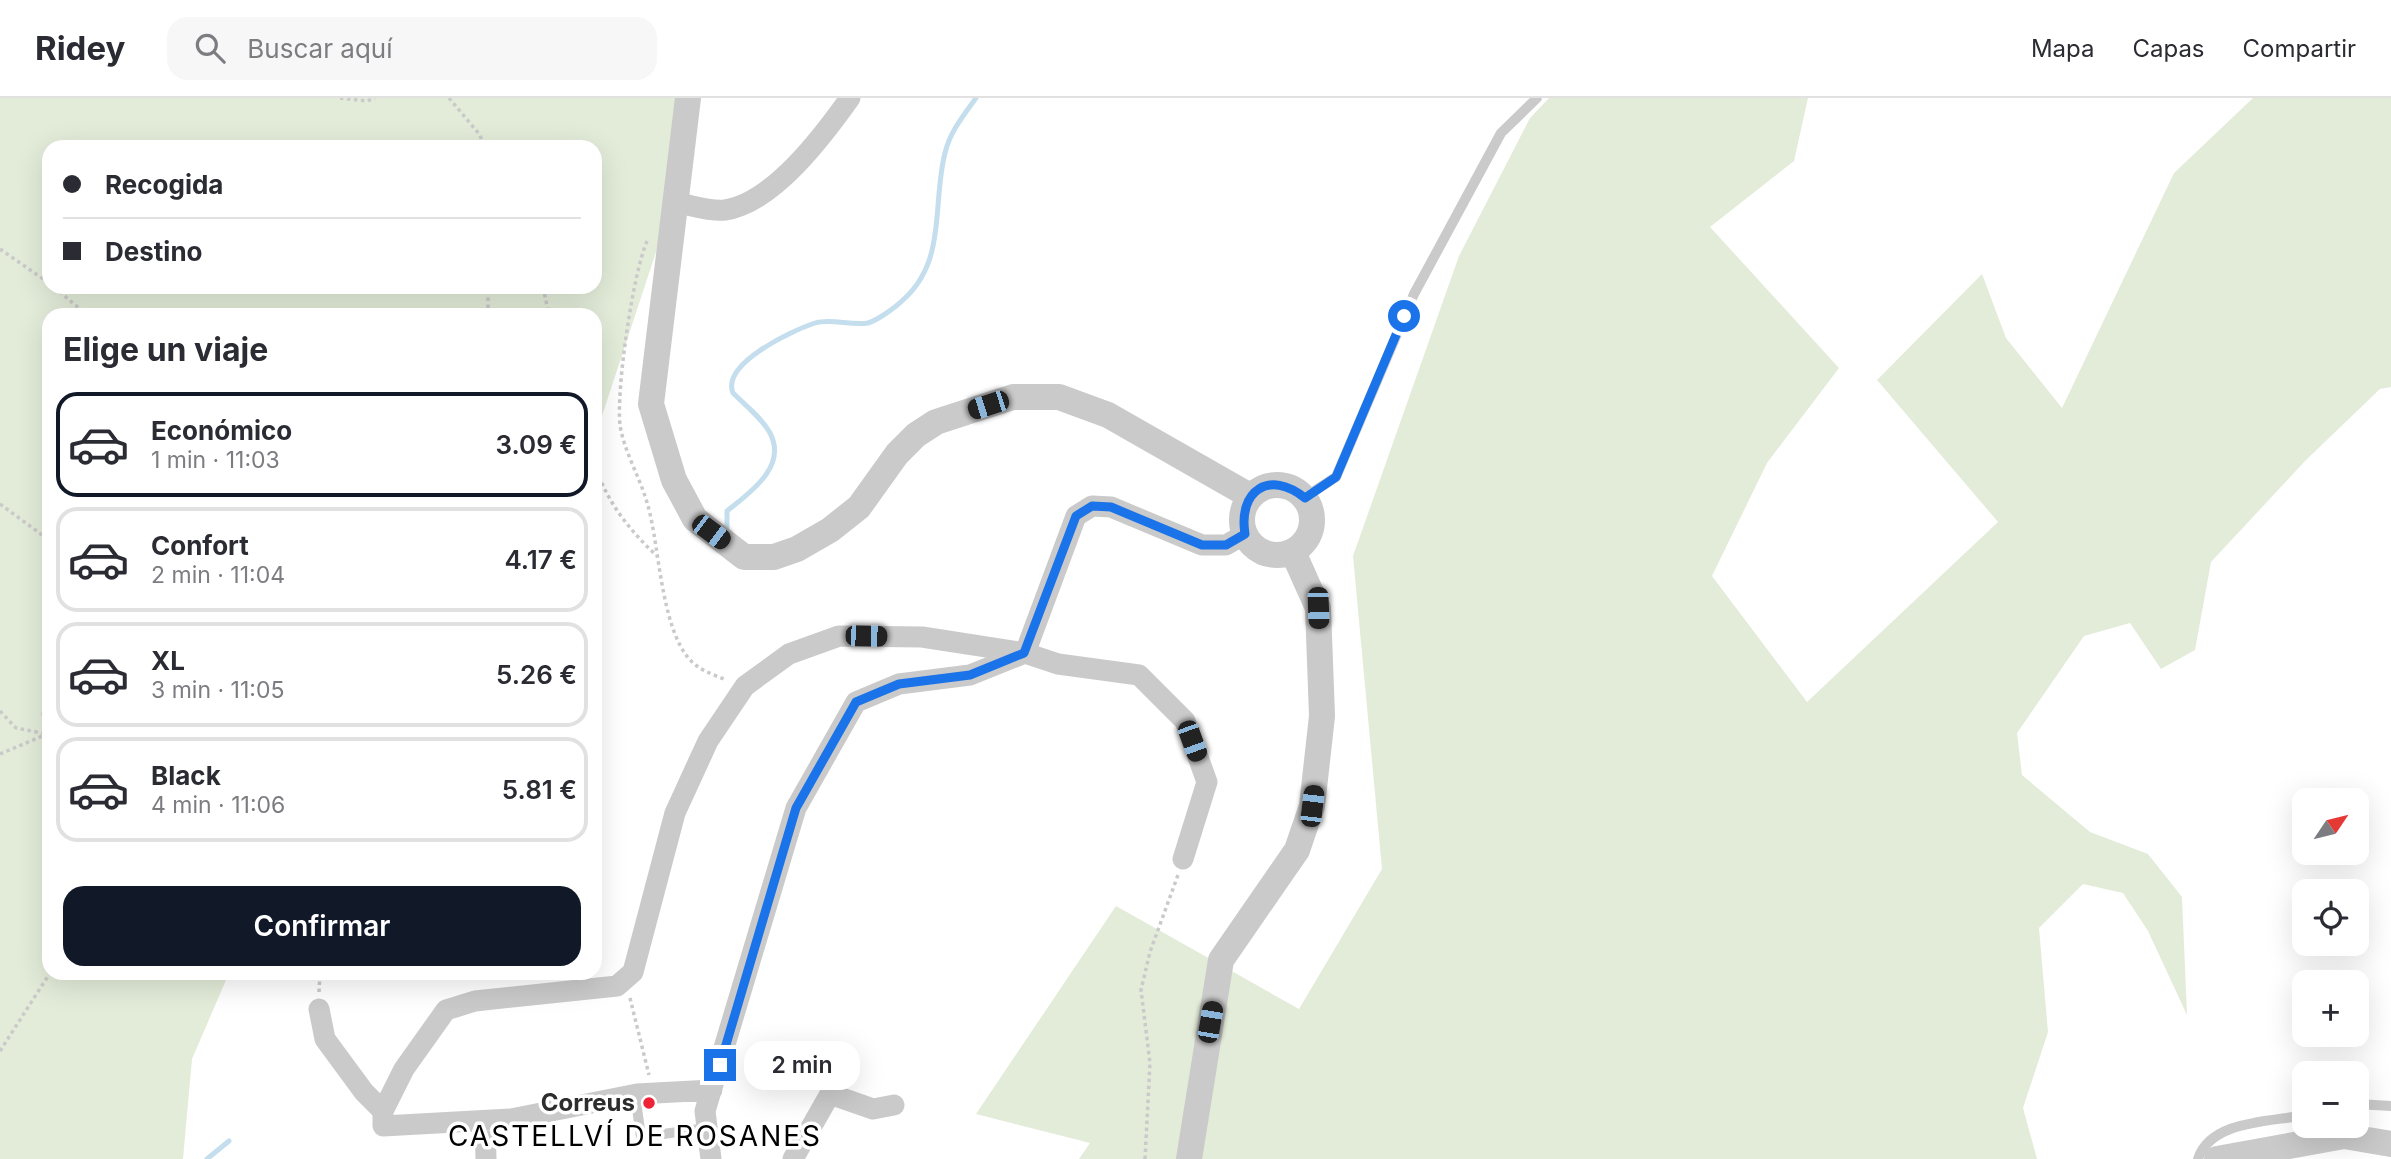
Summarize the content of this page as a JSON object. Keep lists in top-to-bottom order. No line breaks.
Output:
{"districts":["CASTELLVÍ DE ROSANES"],"places":["Correus"],"north":"top right","page":{"header":"Ridey","search":"Buscar aquí","nav":["Mapa","Capas","Compartir"],"banner":["Recogida","Destino"],"heading":"Elige un viaje","list":[{"name":"Económico","note":"1 min · 11:03","value":"3.09 €"},{"name":"Confort","note":"2 min · 11:04","value":"4.17 €"},{"name":"XL","note":"3 min · 11:05","value":"5.26 €"},{"name":"Black","note":"4 min · 11:06","value":"5.81 €"}],"map_buttons":["+","−"],"buttons":"Confirmar","bubble":"2 min"}}
